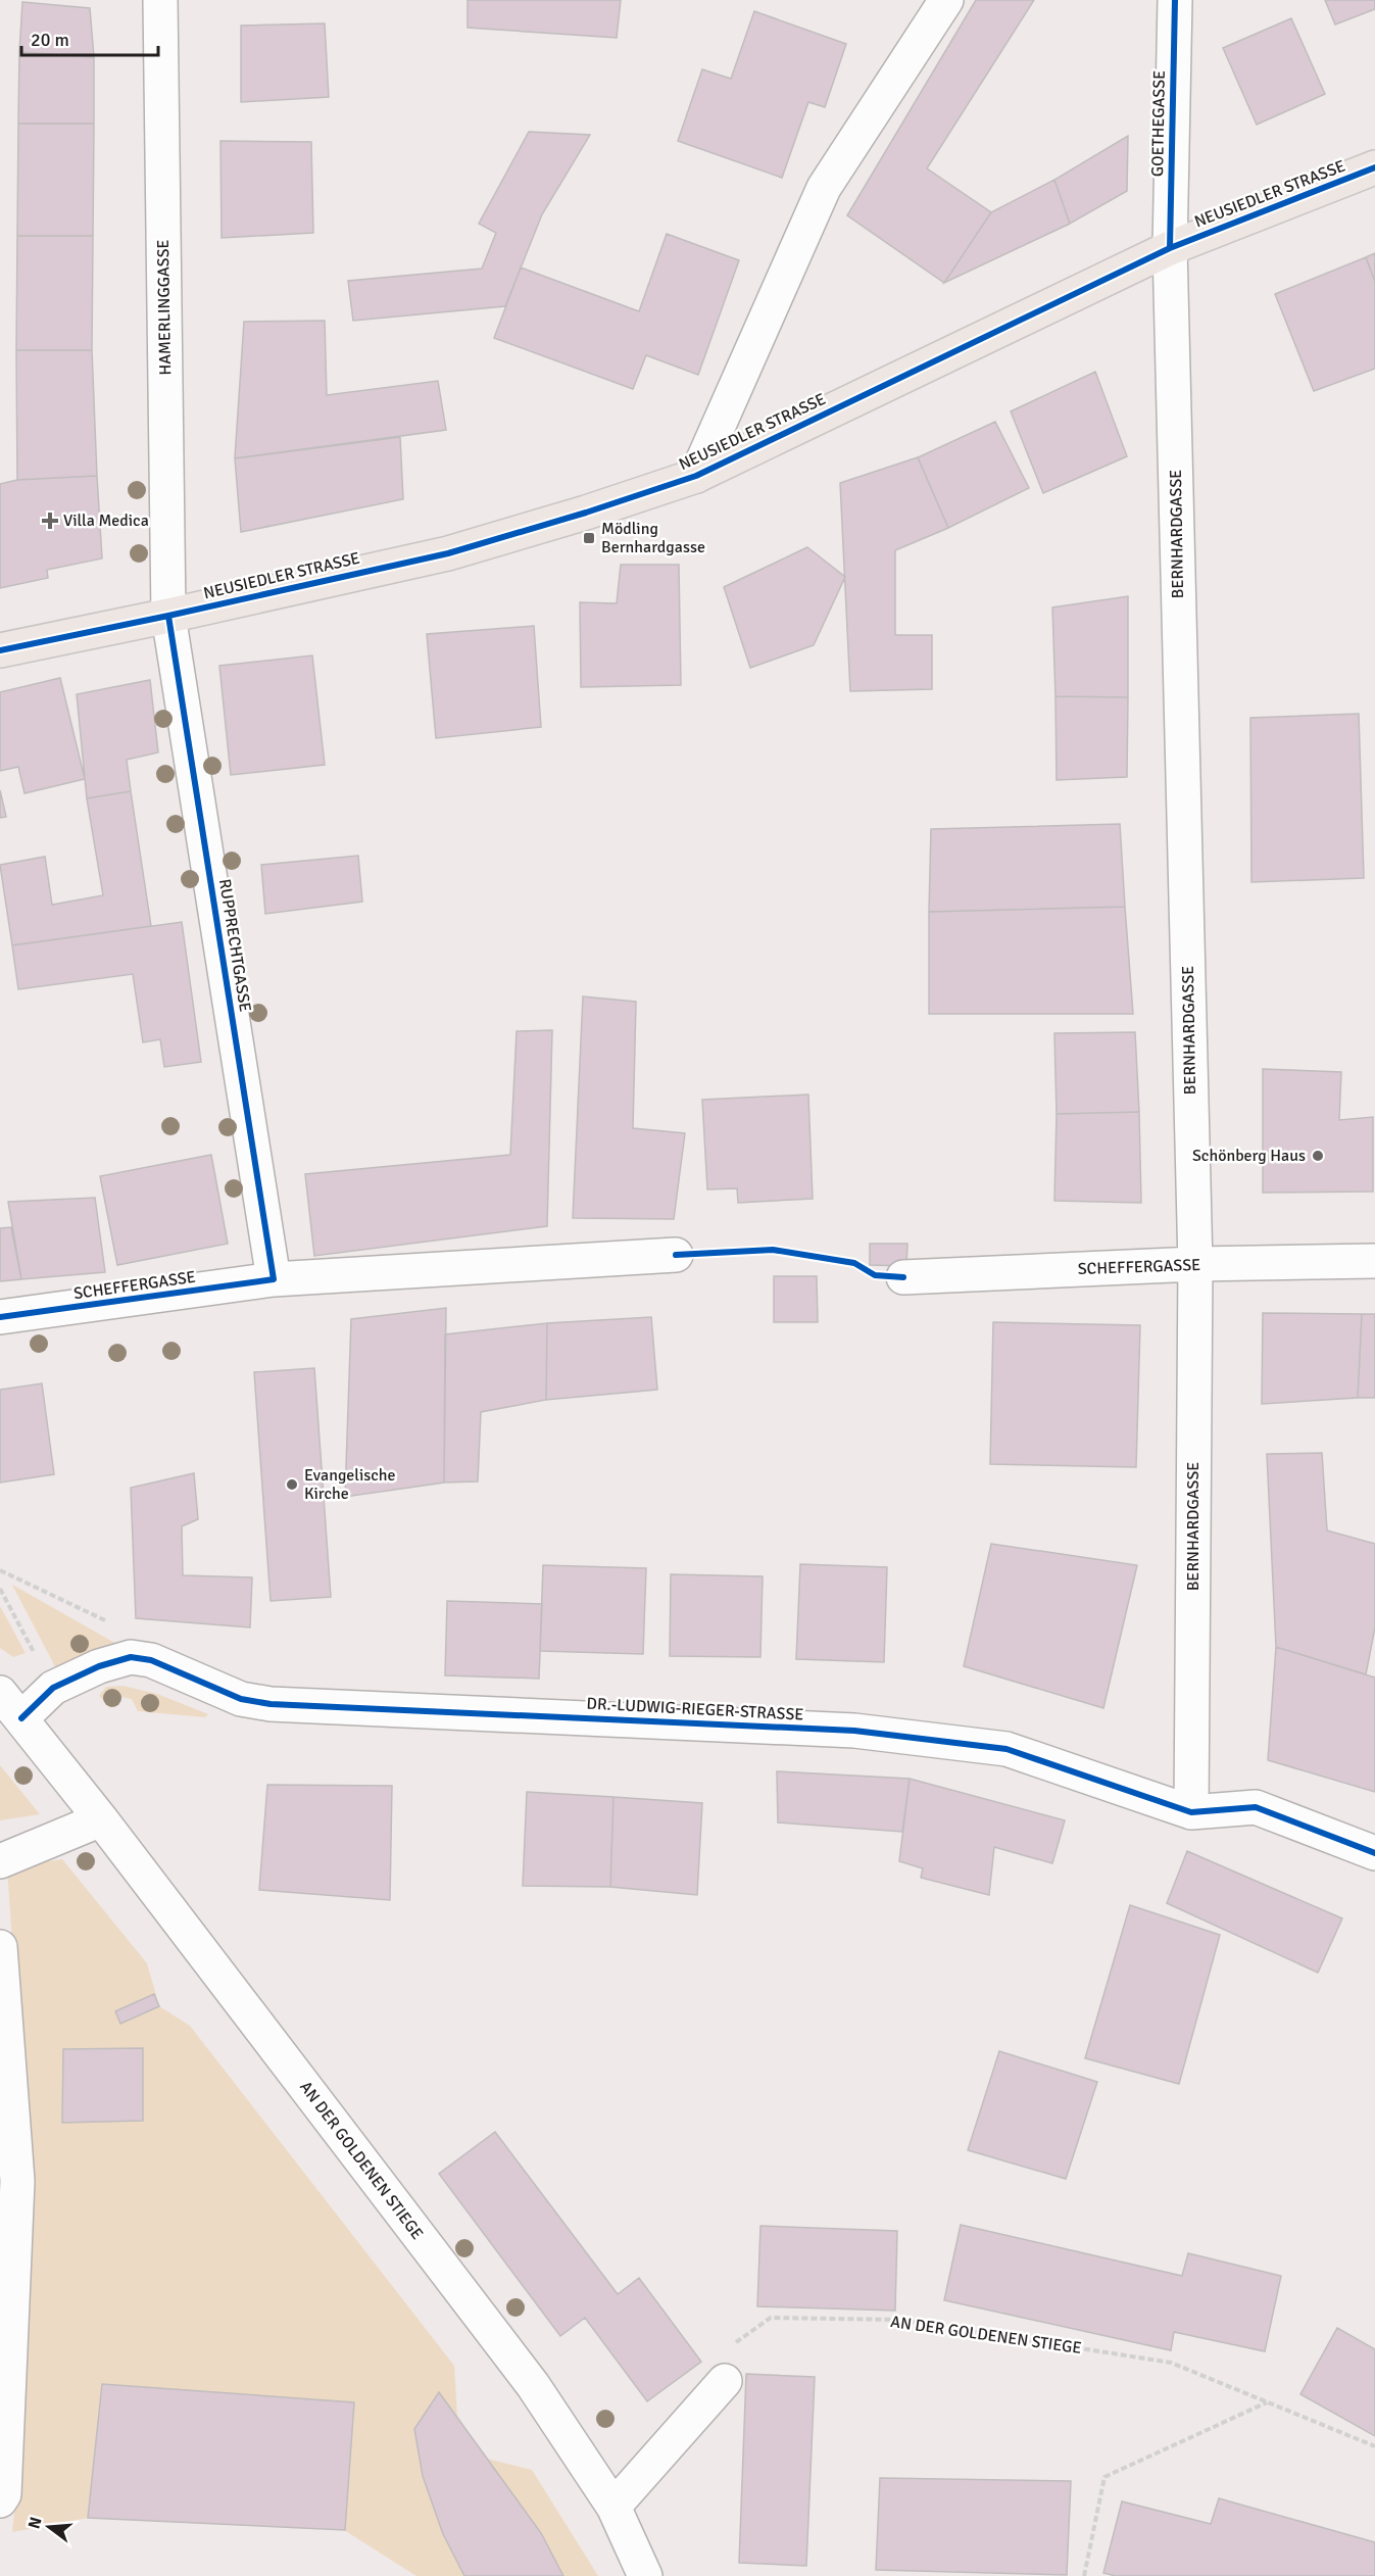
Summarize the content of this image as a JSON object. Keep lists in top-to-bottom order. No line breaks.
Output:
{"streets":{"main road":["NEUSIEDLER STRASSE"],"street":["GOETHEGASSE","HAMERLINGGASSE","BERNHARDGASSE","RUPPRECHTGASSE","SCHEFFERGASSE","DR.-LUDWIG-RIEGER-STRASSE","AN DER GOLDENEN STIEGE"]},"crossings":[["GOETHEGASSE","NEUSIEDLER STRASSE"],["GOETHEGASSE","BERNHARDGASSE"],["NEUSIEDLER STRASSE","HAMERLINGGASSE"],["NEUSIEDLER STRASSE","BERNHARDGASSE"],["NEUSIEDLER STRASSE","RUPPRECHTGASSE"],["HAMERLINGGASSE","RUPPRECHTGASSE"],["BERNHARDGASSE","SCHEFFERGASSE"],["BERNHARDGASSE","DR.-LUDWIG-RIEGER-STRASSE"],["RUPPRECHTGASSE","SCHEFFERGASSE"],["DR.-LUDWIG-RIEGER-STRASSE","AN DER GOLDENEN STIEGE"]],"places":{"health":["Villa Medica"],"transit":["Mödling Bernhardgasse"],"other":["Schönberg Haus","Evangelische Kirche"]},"scale_bar":"20 m","north":"left"}
